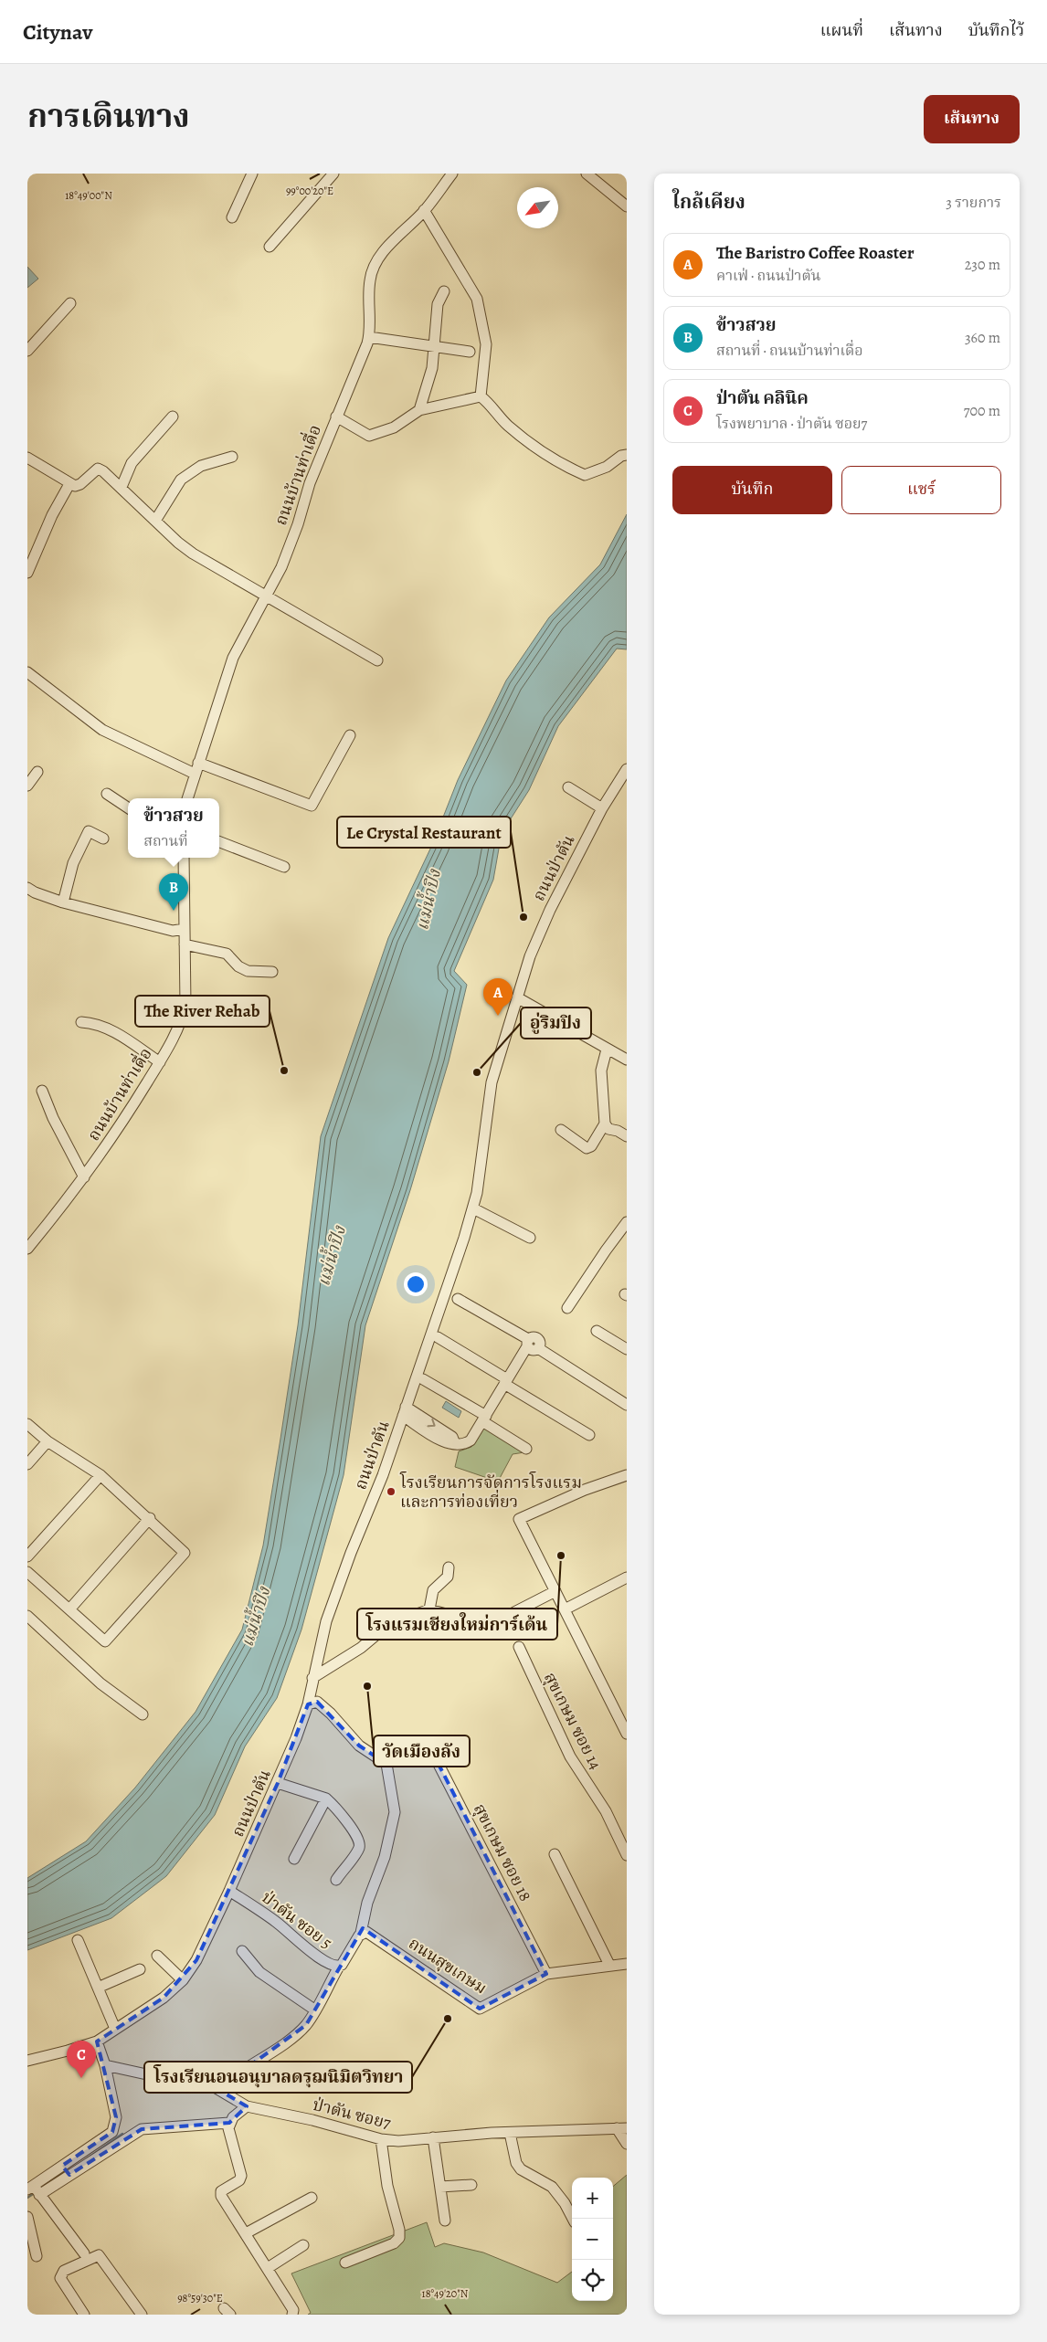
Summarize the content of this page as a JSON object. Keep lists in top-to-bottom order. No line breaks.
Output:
{"streets":{"street":["ถนนบ้านท่าเดื่อ","ถนนป่าตัน","สุขเกษม ซอย 14","สุขเกษม ซอย 18","ป่าตัน ซอย 5","ถนนสุขเกษม","ป่าตัน ซอย7"]},"crossings":[["ถนนป่าตัน","ป่าตัน ซอย 5"],["สุขเกษม ซอย 18","ป่าตัน ซอย 5"],["สุขเกษม ซอย 18","ถนนสุขเกษม"],["ป่าตัน ซอย 5","ถนนสุขเกษม"]],"water":["แม่น้ำปิง"],"places":["Le Crystal Restaurant","The River Rehab","อู่ริมปิง","โรงเรียนการจัดการโรงแรม และการท่องเที่ยว","โรงแรมเชียงใหม่การ์เด้น","วัดเมืองลัง","โรงเรียนอนอนุบาลดรุฌนิมิตวิทยา"],"north":"bottom left","page":{"header":"Citynav","nav":["แผนที่","เส้นทาง","บันทึกไว้"],"title":"การเดินทาง","buttons":["เส้นทาง",["บันทึก","แชร์"]],"heading":["ใกล้เคียง","3 รายการ"],"list":[{"mark":"A","name":"The Baristro Coffee Roaster","note":"คาเฟ่ · ถนนป่าตัน","value":"230 m"},{"mark":"B","name":"ข้าวสวย","note":"สถานที่ · ถนนบ้านท่าเดื่อ","value":"360 m"},{"mark":"C","name":"ป่าตัน คลินิค","note":"โรงพยาบาล · ป่าตัน ซอย7","value":"700 m"}],"popup":["ข้าวสวย","สถานที่"],"pins":["B","A","C"],"map_buttons":["+","−"]},"coordinates":["99°00'20\"E","18°49'00\"N","18°49'20\"N","98°59'30\"E"]}
